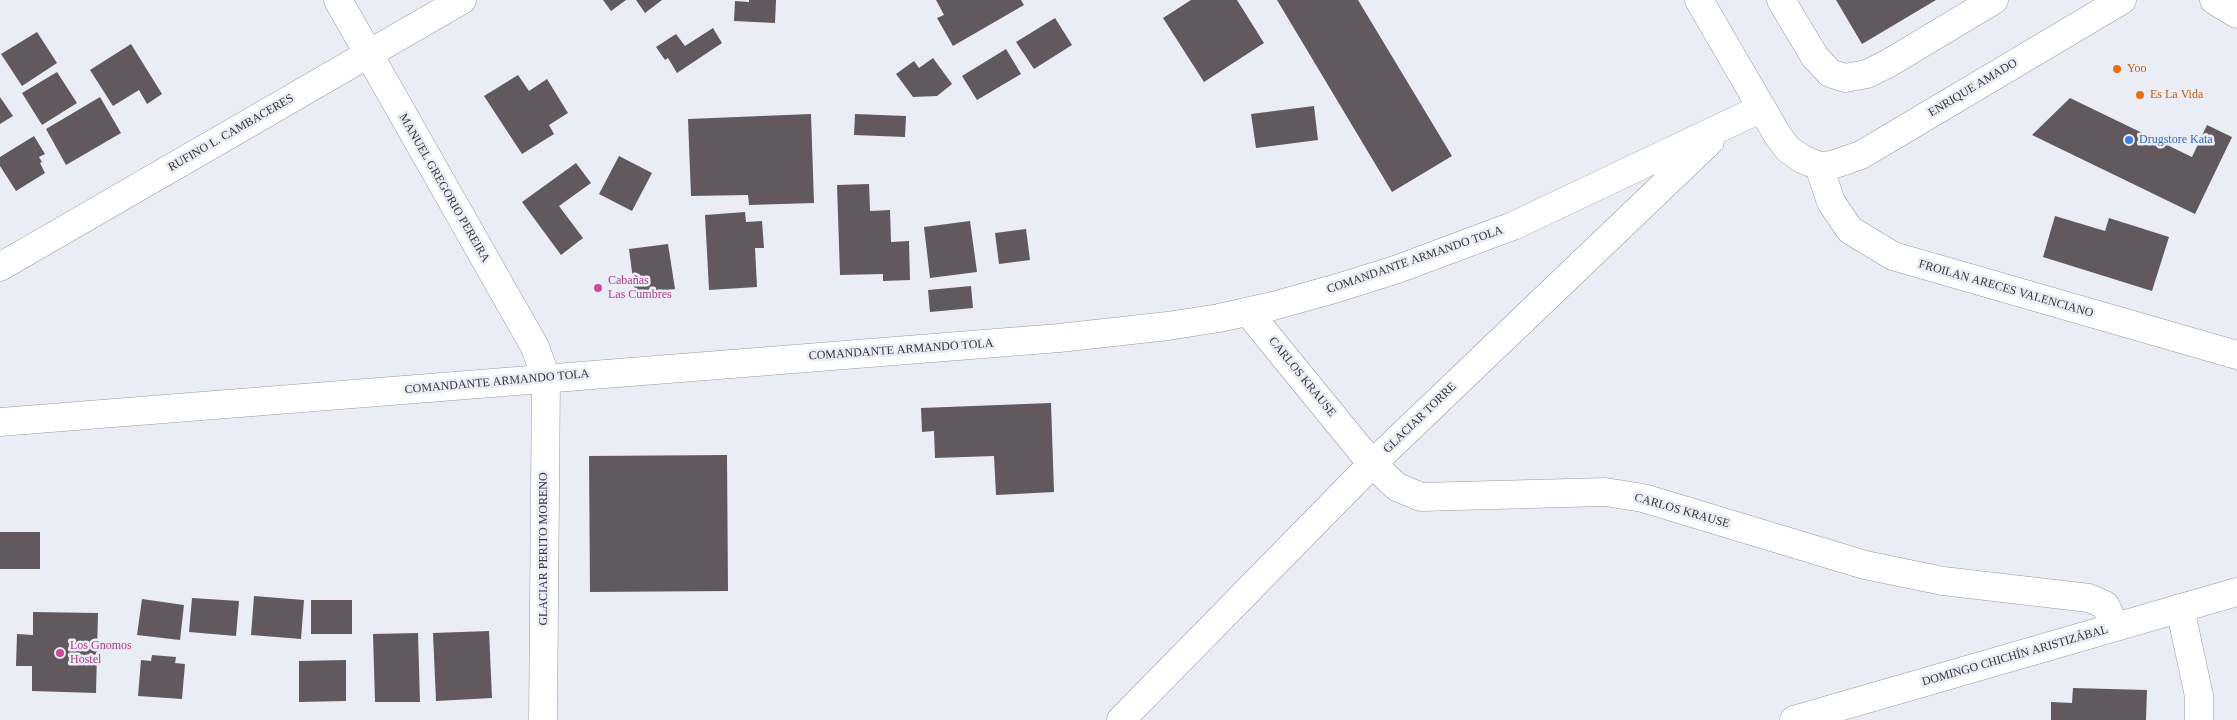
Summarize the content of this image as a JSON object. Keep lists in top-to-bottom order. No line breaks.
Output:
{"streets":{"street":["ENRIQUE AMADO","RUFINO L. CAMBACERES","MANUEL GREGORIO PEREIRA","COMANDANTE ARMANDO TOLA","FROILAN ARECES VALENCIANO","CARLOS KRAUSE","GLACIAR TORRE","GLACIAR PERITO MORENO","DOMINGO CHICHÍN ARISTIZÁBAL"]},"crossings":[["ENRIQUE AMADO","FROILAN ARECES VALENCIANO"],["RUFINO L. CAMBACERES","MANUEL GREGORIO PEREIRA"],["MANUEL GREGORIO PEREIRA","COMANDANTE ARMANDO TOLA"],["MANUEL GREGORIO PEREIRA","GLACIAR PERITO MORENO"],["COMANDANTE ARMANDO TOLA","CARLOS KRAUSE"],["COMANDANTE ARMANDO TOLA","GLACIAR TORRE"],["COMANDANTE ARMANDO TOLA","GLACIAR PERITO MORENO"],["CARLOS KRAUSE","GLACIAR TORRE"],["CARLOS KRAUSE","DOMINGO CHICHÍN ARISTIZÁBAL"]],"places":["Yoo","Es La Vida","Drugstore Kata","Cabañas Las Cumbres","Los Gnomos Hostel"]}
